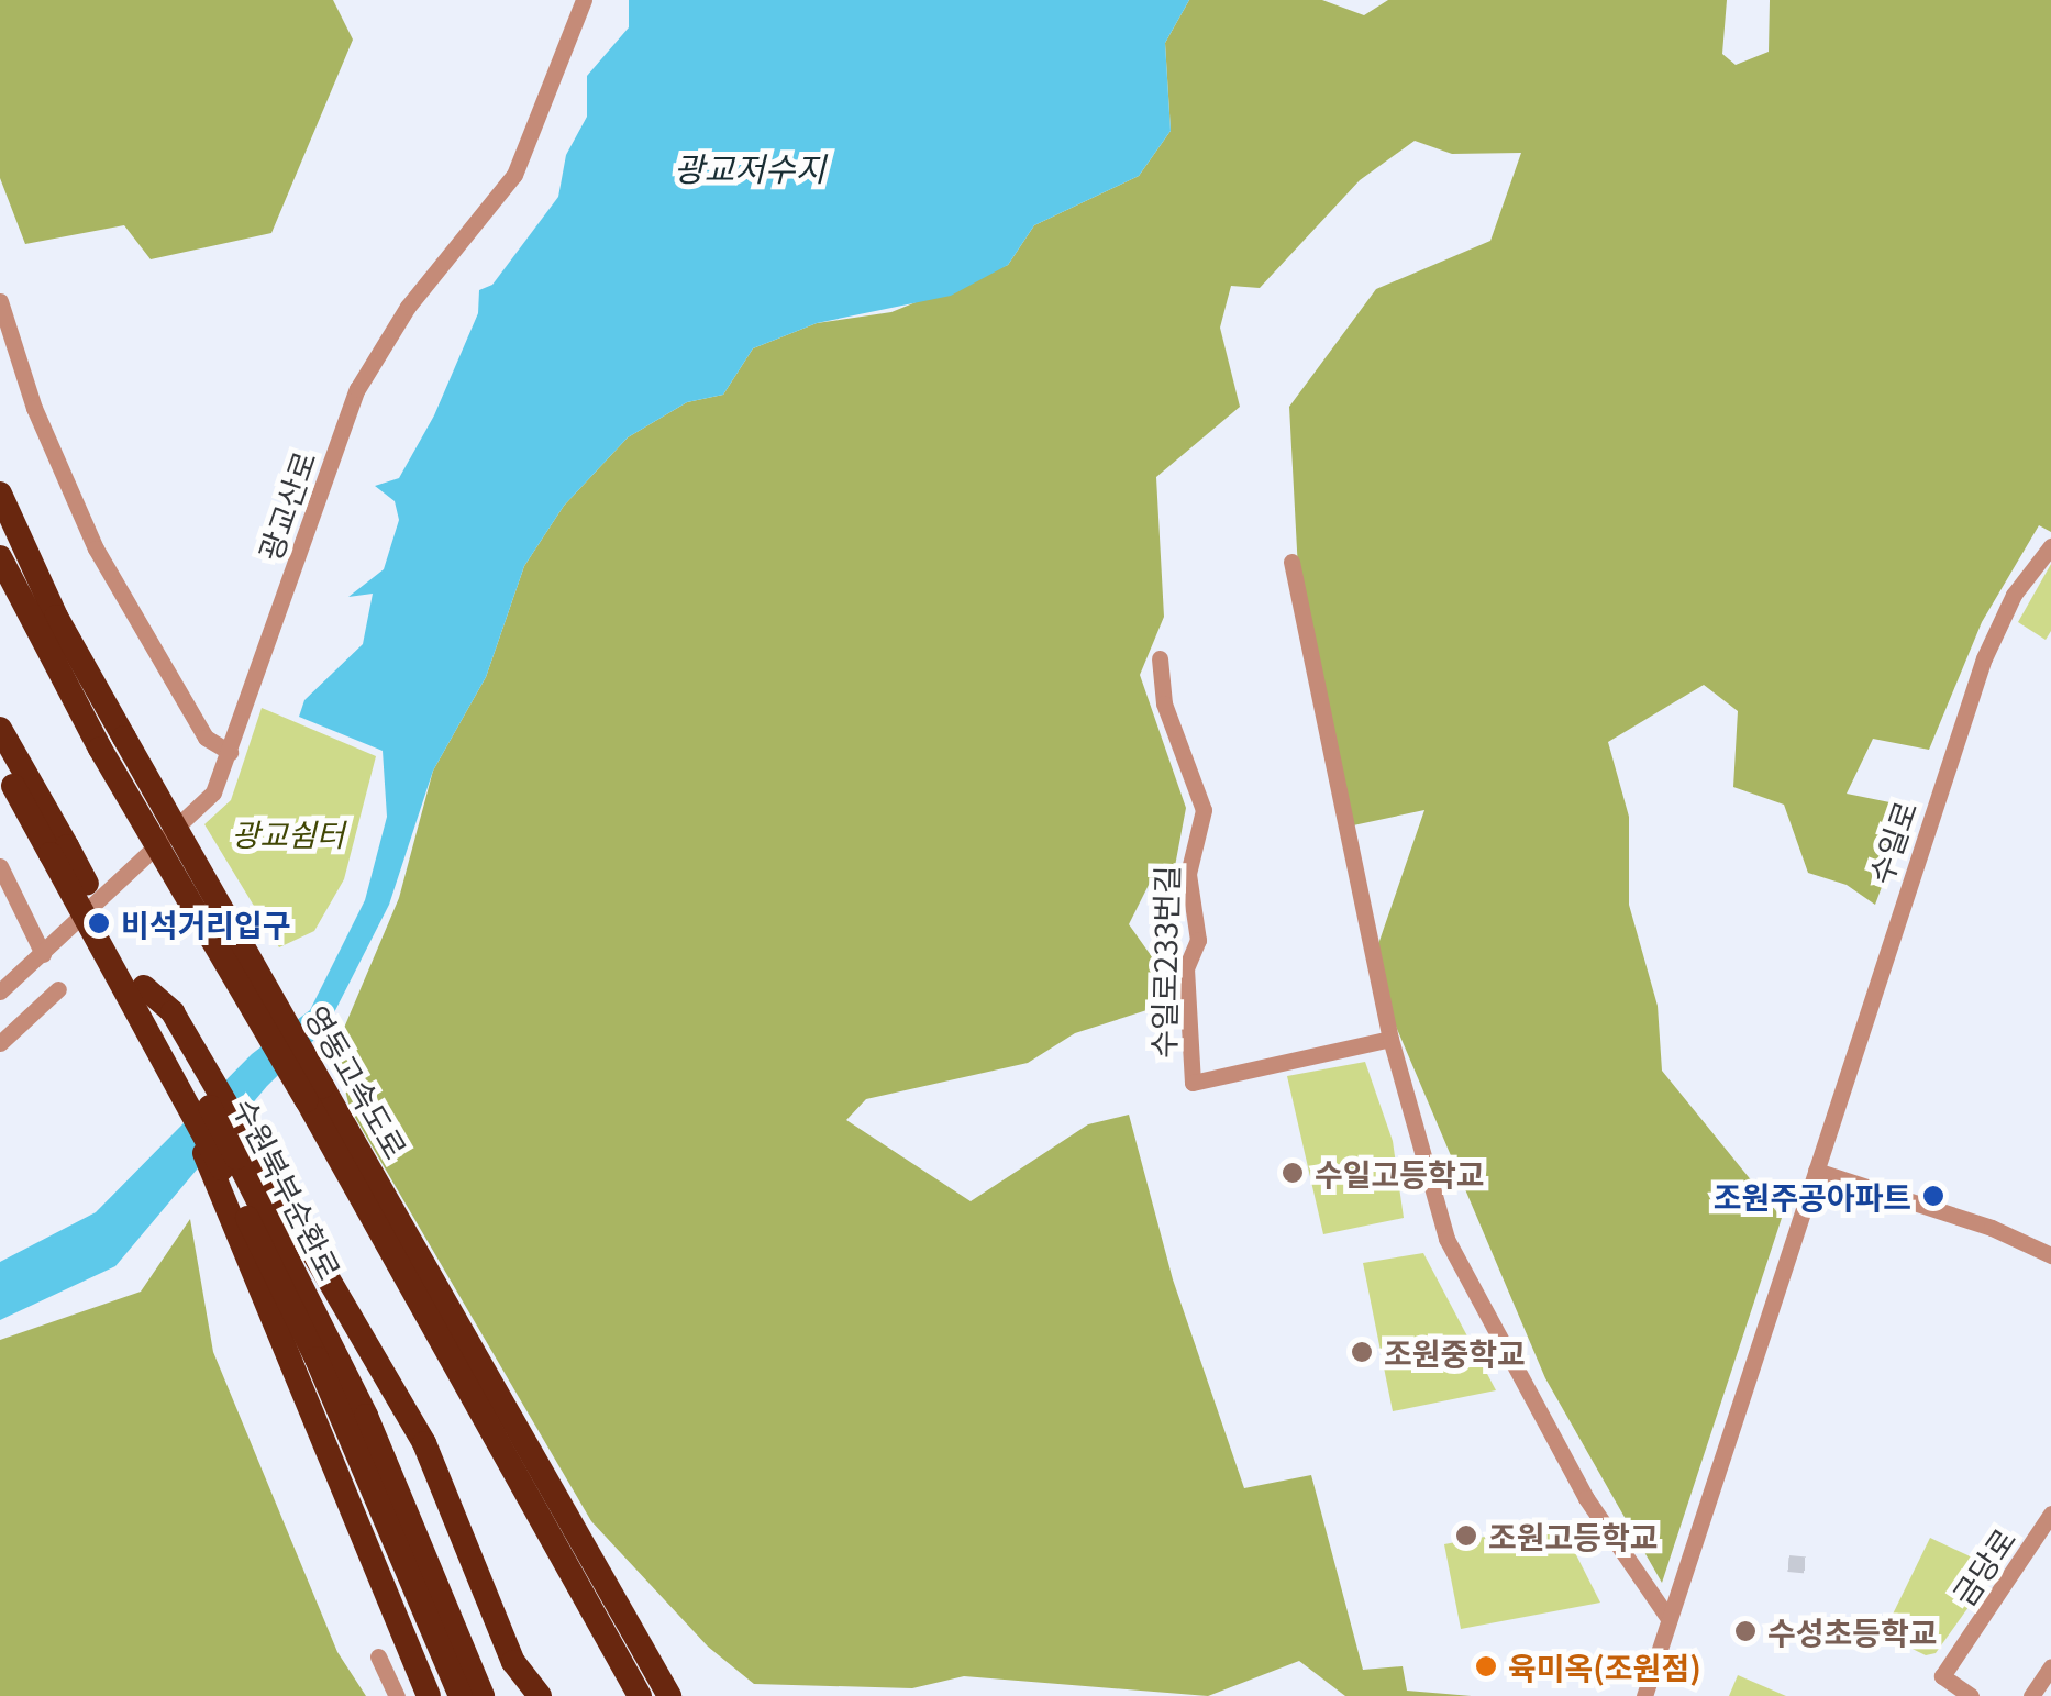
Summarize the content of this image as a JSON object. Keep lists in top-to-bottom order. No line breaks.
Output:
{"streets":{"highway":["영동고속도로","수원북부순환로"],"street":["광교산로","수일로","수일로233번길","금당로"]},"water":["광교저수지"],"parks":["광교쉼터"],"places":["비석거리입구","수일고등학교","조원주공아파트","조원중학교","조원고등학교","수성초등학교","육미옥(조원점)"]}
